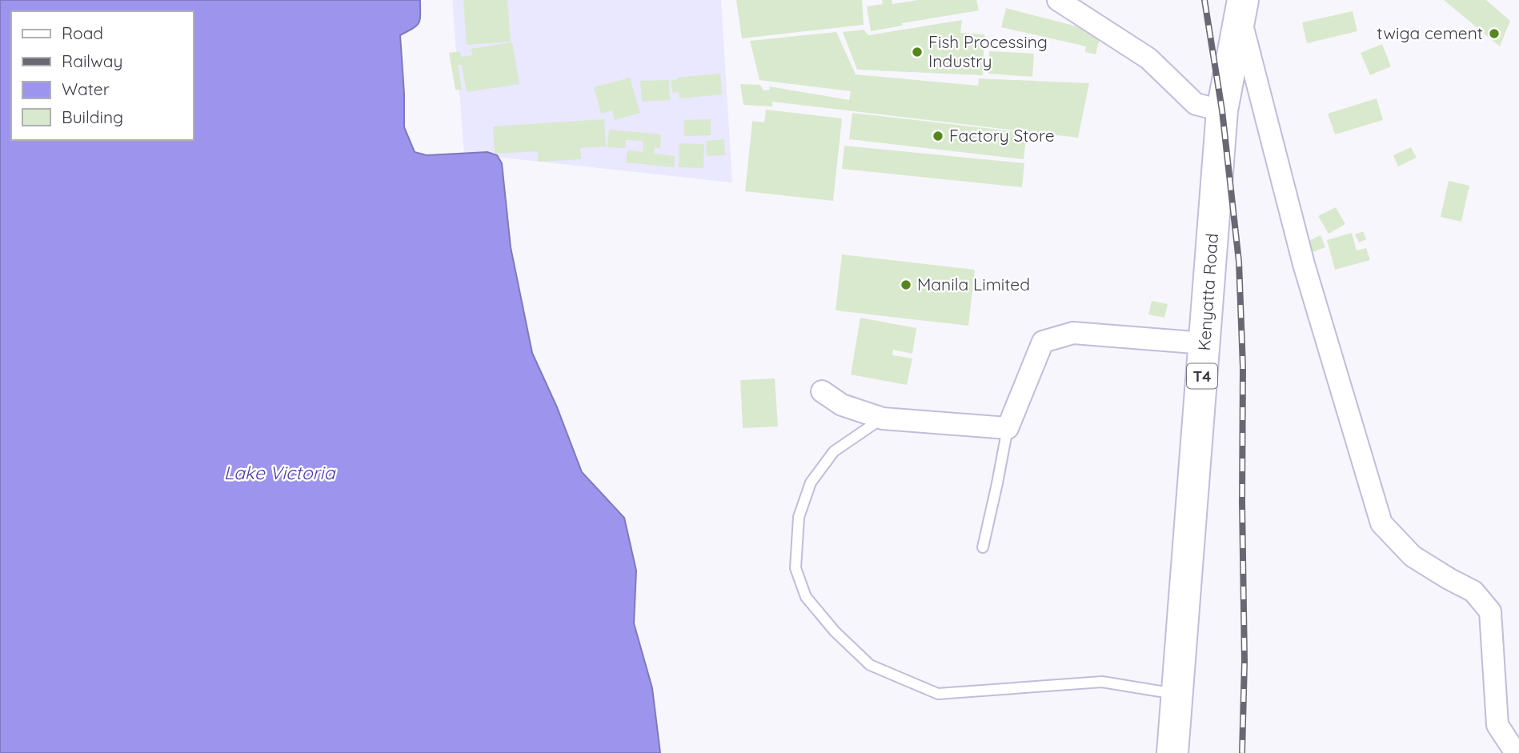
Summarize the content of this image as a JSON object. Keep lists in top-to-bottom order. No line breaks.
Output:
{"streets":{"highway":["Kenyatta Road","T4"]},"water":["Lake Victoria"],"places":["twiga cement","Fish Processing Industry","Factory Store","Manila Limited"],"legend":["Road","Railway","Water","Building"]}
